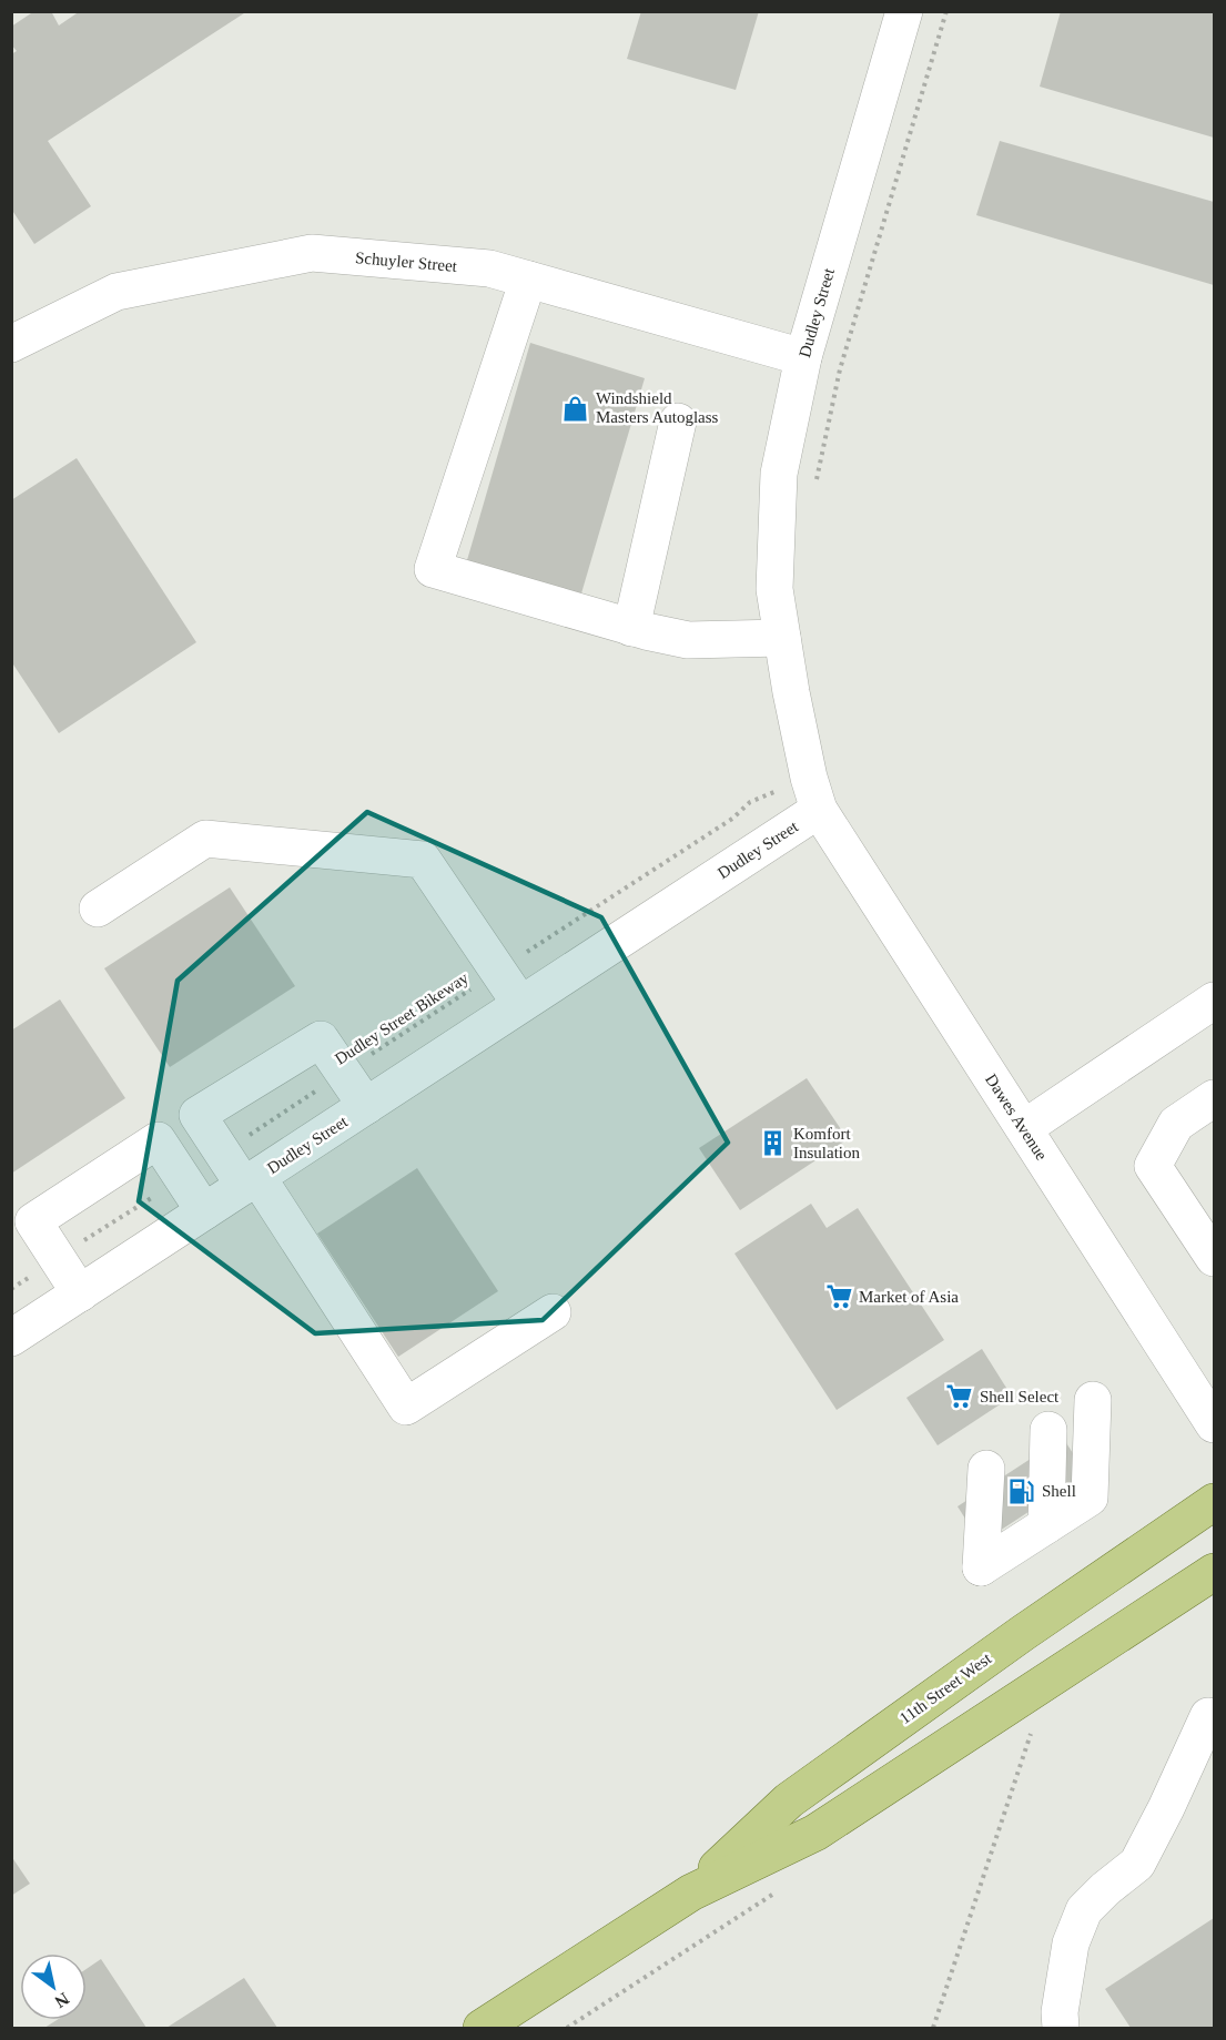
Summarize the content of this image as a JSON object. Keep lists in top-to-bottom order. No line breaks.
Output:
{"streets":{"main road":["11th Street West"],"street":["Schuyler Street","Dudley Street","Dawes Avenue"],"path":["Dudley Street Bikeway"]},"crossings":[["Schuyler Street","Dudley Street"],["Dudley Street","Dudley Street Bikeway"],["Dudley Street","Dawes Avenue"],["Dudley Street Bikeway","Dawes Avenue"]],"places":{"shop":["Windshield Masters Autoglass"],"building":["Komfort Insulation"],"supermarket":["Market of Asia","Shell Select"],"fuel station":["Shell"]},"north":"bottom right"}
